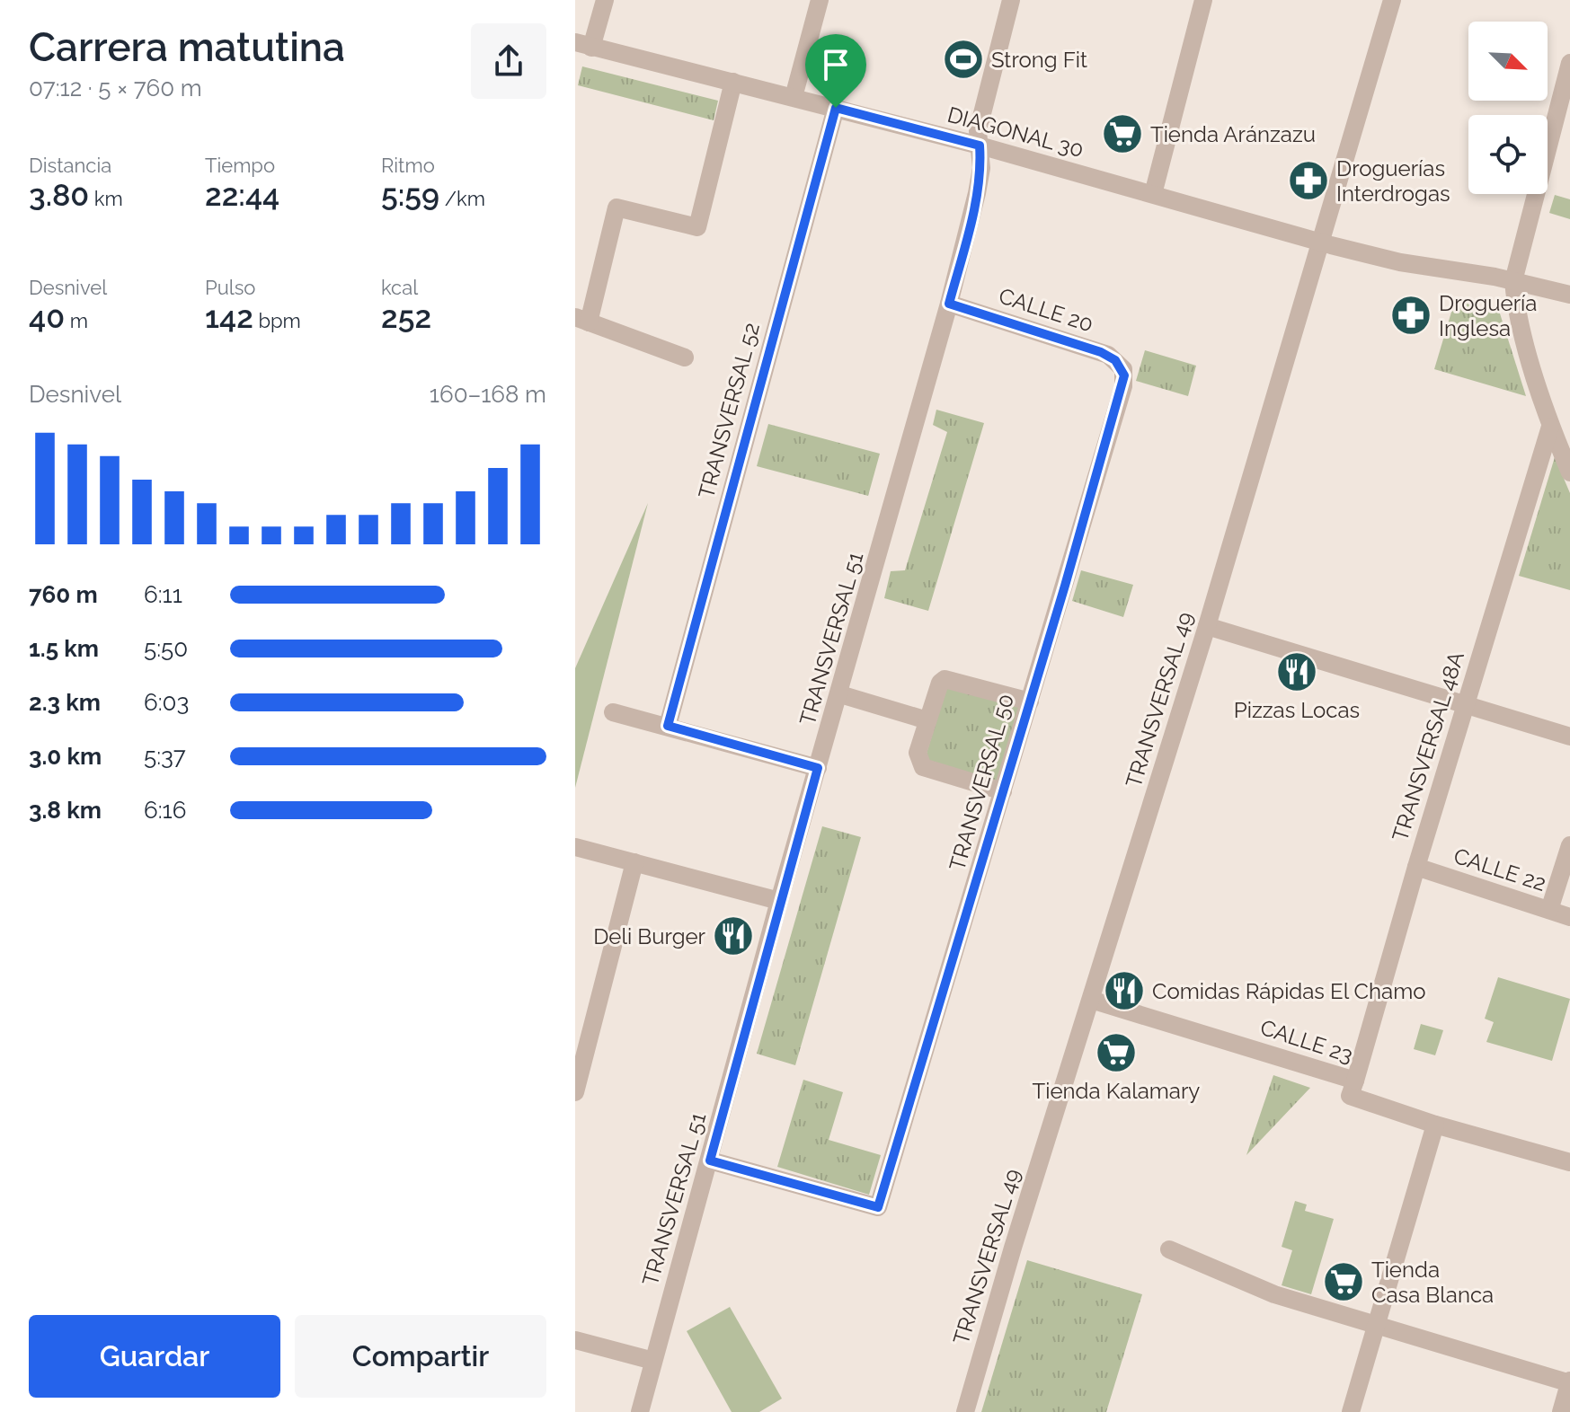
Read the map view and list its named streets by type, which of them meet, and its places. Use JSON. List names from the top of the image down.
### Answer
{
  "streets": {
    "street": [
      "DIAGONAL 30",
      "CALLE 20",
      "TRANSVERSAL 52",
      "TRANSVERSAL 51",
      "TRANSVERSAL 49",
      "TRANSVERSAL 48A",
      "TRANSVERSAL 50",
      "CALLE 22",
      "CALLE 23"
    ]
  },
  "crossings": [
    ["DIAGONAL 30", "TRANSVERSAL 52"],
    ["DIAGONAL 30", "TRANSVERSAL 51"],
    ["DIAGONAL 30", "TRANSVERSAL 49"],
    ["CALLE 20", "TRANSVERSAL 51"],
    ["CALLE 20", "TRANSVERSAL 50"],
    ["TRANSVERSAL 51", "TRANSVERSAL 50"],
    ["TRANSVERSAL 49", "CALLE 23"],
    ["TRANSVERSAL 48A", "CALLE 22"],
    ["TRANSVERSAL 48A", "CALLE 23"]
  ],
  "places": {
    "sports": ["Strong Fit"],
    "supermarket": ["Tienda Aránzazu", "Tienda Kalamary", "Tienda Casa Blanca"],
    "pharmacy": ["Droguerías Interdrogas", "Droguería Inglesa"],
    "restaurant": ["Pizzas Locas", "Deli Burger", "Comidas Rápidas El Chamo"]
  },
  "north": "bottom right",
  "page": {
    "heading": ["Carrera matutina", "07:12 · 5 × 760 m"],
    "stats": [
      ["Distancia", "3.80 km"],
      ["Tiempo", "22:44"],
      ["Ritmo", "5:59 /km"],
      ["Desnivel", "40 m"],
      ["Pulso", "142 bpm"],
      ["kcal", "252"]
    ],
    "chart": ["Desnivel", "160–168 m"],
    "list": [
      {
        "name": "760 m",
        "note": "6:11"
      },
      {
        "name": "1.5 km",
        "note": "5:50"
      },
      {
        "name": "2.3 km",
        "note": "6:03"
      },
      {
        "name": "3.0 km",
        "note": "5:37"
      },
      {
        "name": "3.8 km",
        "note": "6:16"
      }
    ],
    "buttons": ["Guardar", "Compartir"]
  }
}
